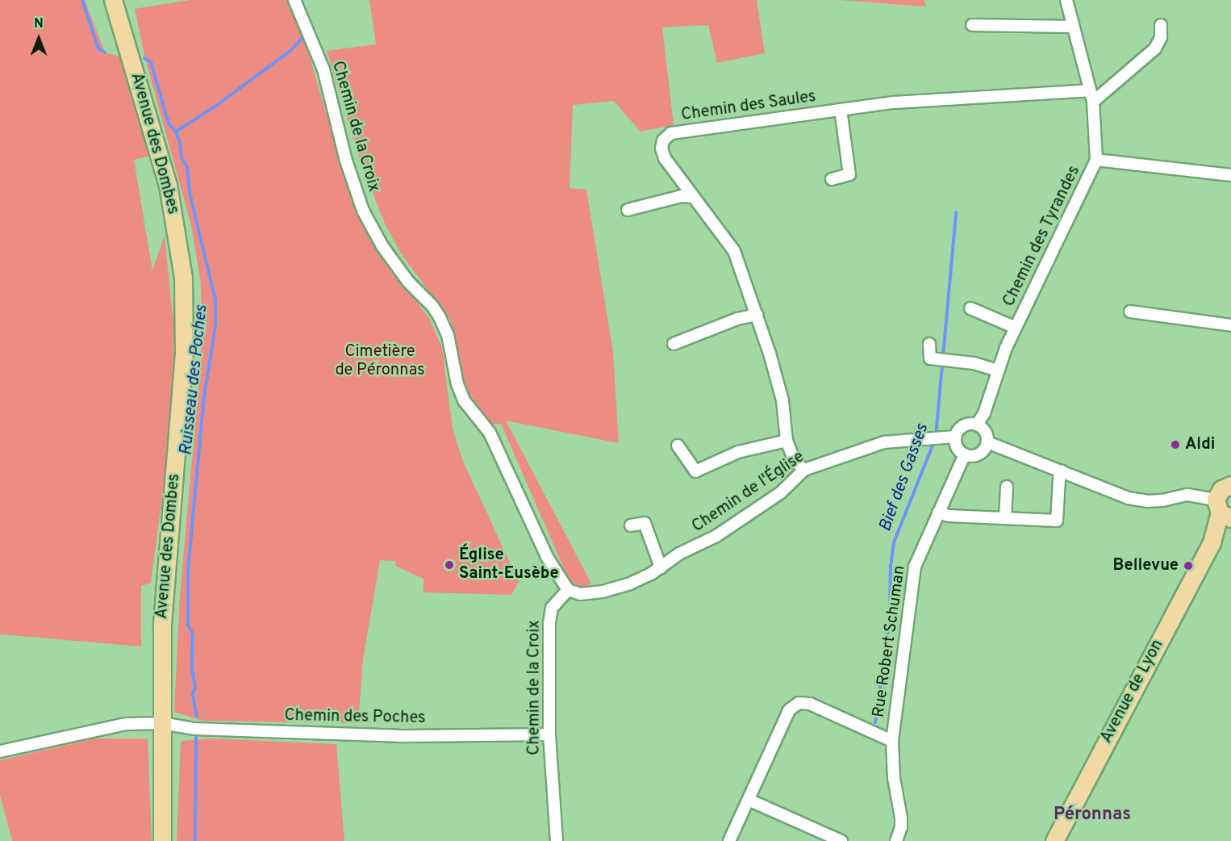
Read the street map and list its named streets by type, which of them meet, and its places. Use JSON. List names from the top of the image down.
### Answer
{
  "streets": {
    "main road": ["Avenue des Dombes", "Avenue de Lyon"],
    "street": [
      "Chemin des Saules",
      "Chemin de la Croix",
      "Chemin des Tyrandes",
      "Chemin de l'Église",
      "Rue Robert Schuman",
      "Chemin des Poches"
    ]
  },
  "crossings": [
    ["Chemin des Saules", "Chemin de l'Église"],
    ["Chemin de la Croix", "Chemin de l'Église"],
    ["Chemin de la Croix", "Chemin des Poches"],
    ["Avenue des Dombes", "Chemin des Poches"],
    ["Chemin des Tyrandes", "Chemin de l'Église"],
    ["Chemin des Tyrandes", "Rue Robert Schuman"],
    ["Chemin de l'Église", "Rue Robert Schuman"]
  ],
  "districts": ["Péronnas"],
  "water": ["Ruisseau des Poches", "Bief des Gasses"],
  "parks": ["Cimetière de Péronnas"],
  "places": ["Aldi", "Église Saint-Eusèbe", "Bellevue"],
  "north": "top"
}
